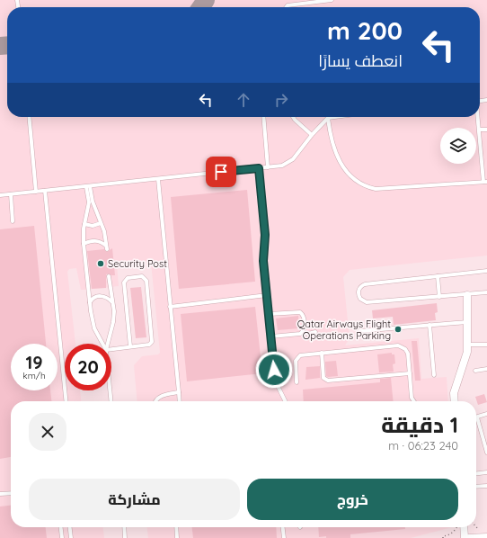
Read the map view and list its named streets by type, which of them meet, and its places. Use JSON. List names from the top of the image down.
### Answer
{
  "places": ["Security Post", "Qatar Airways Flight Operations Parking"],
  "page": {
    "turn": ["200 m", "انعطف يسارًا"],
    "speed": "19 km/h",
    "limit": "20",
    "heading": ["1 دقيقة", "240 m · 06:23"],
    "buttons": ["خروج", "مشاركة"]
  }
}
